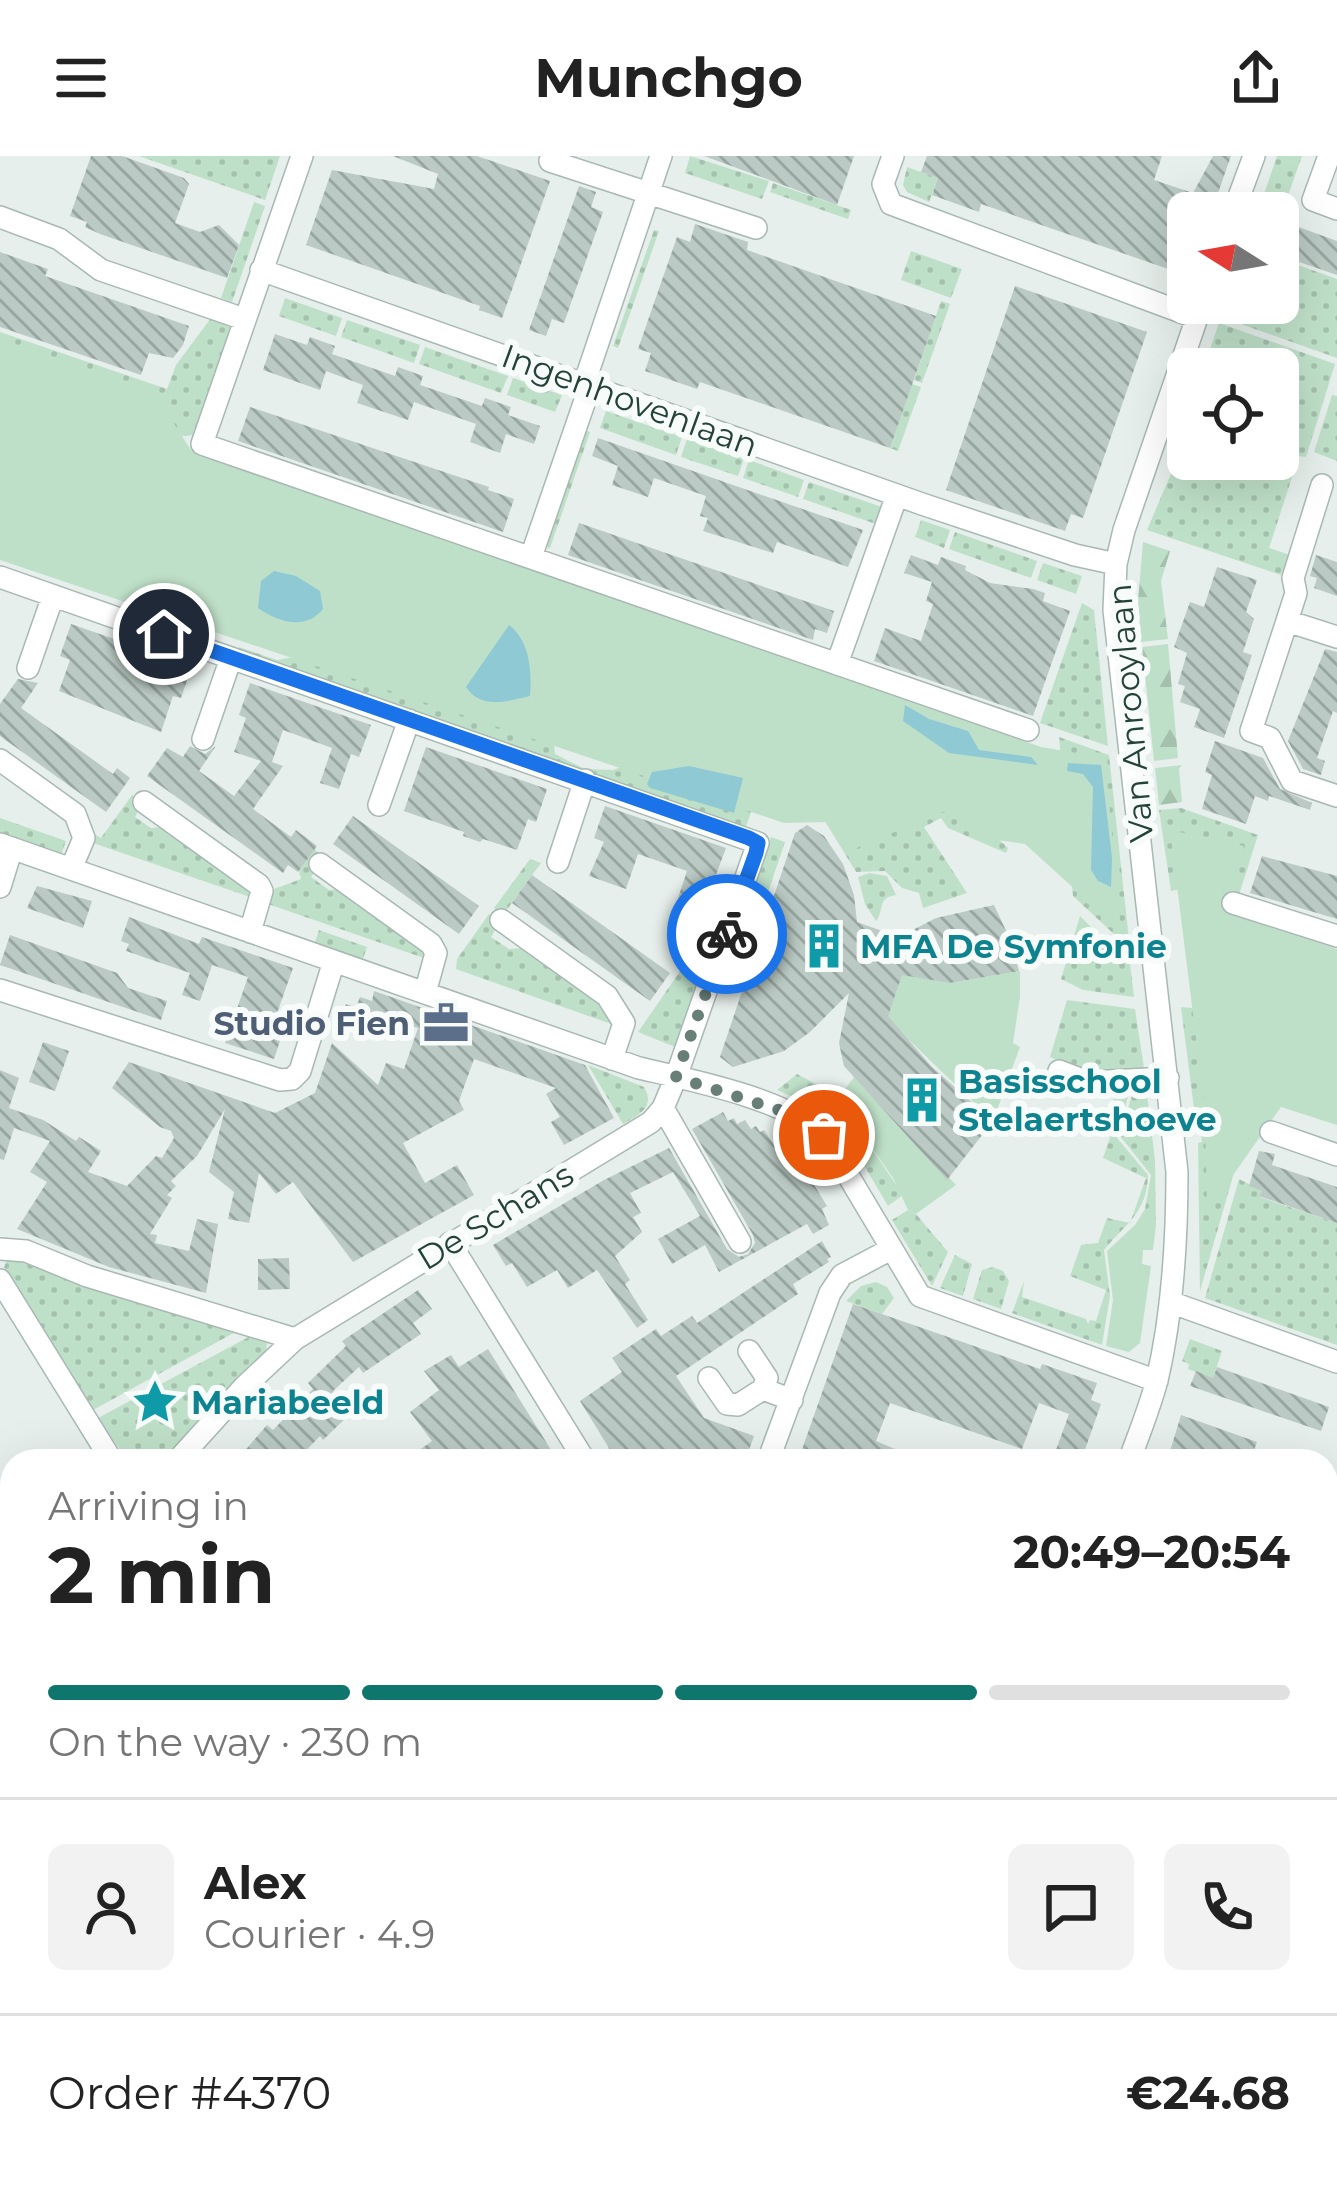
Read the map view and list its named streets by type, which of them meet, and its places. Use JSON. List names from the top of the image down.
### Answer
{
  "streets": {
    "street": ["Ingenhovenlaan", "Van Anrooylaan", "De Schans"]
  },
  "crossings": [
    ["Ingenhovenlaan", "Van Anrooylaan"]
  ],
  "places": {
    "building": ["MFA De Symfonie", "Basisschool Stelaertshoeve"],
    "office": ["Studio Fien"],
    "place": ["Mariabeeld"]
  },
  "north": "left",
  "page": {
    "header": "Munchgo",
    "heading": ["2 min", "Arriving in", "20:49–20:54"],
    "panel": [
      "Alex",
      "Courier · 4.9",
      "Order #4370",
      "€24.68"
    ],
    "bar": "On the way · 230 m"
  }
}
